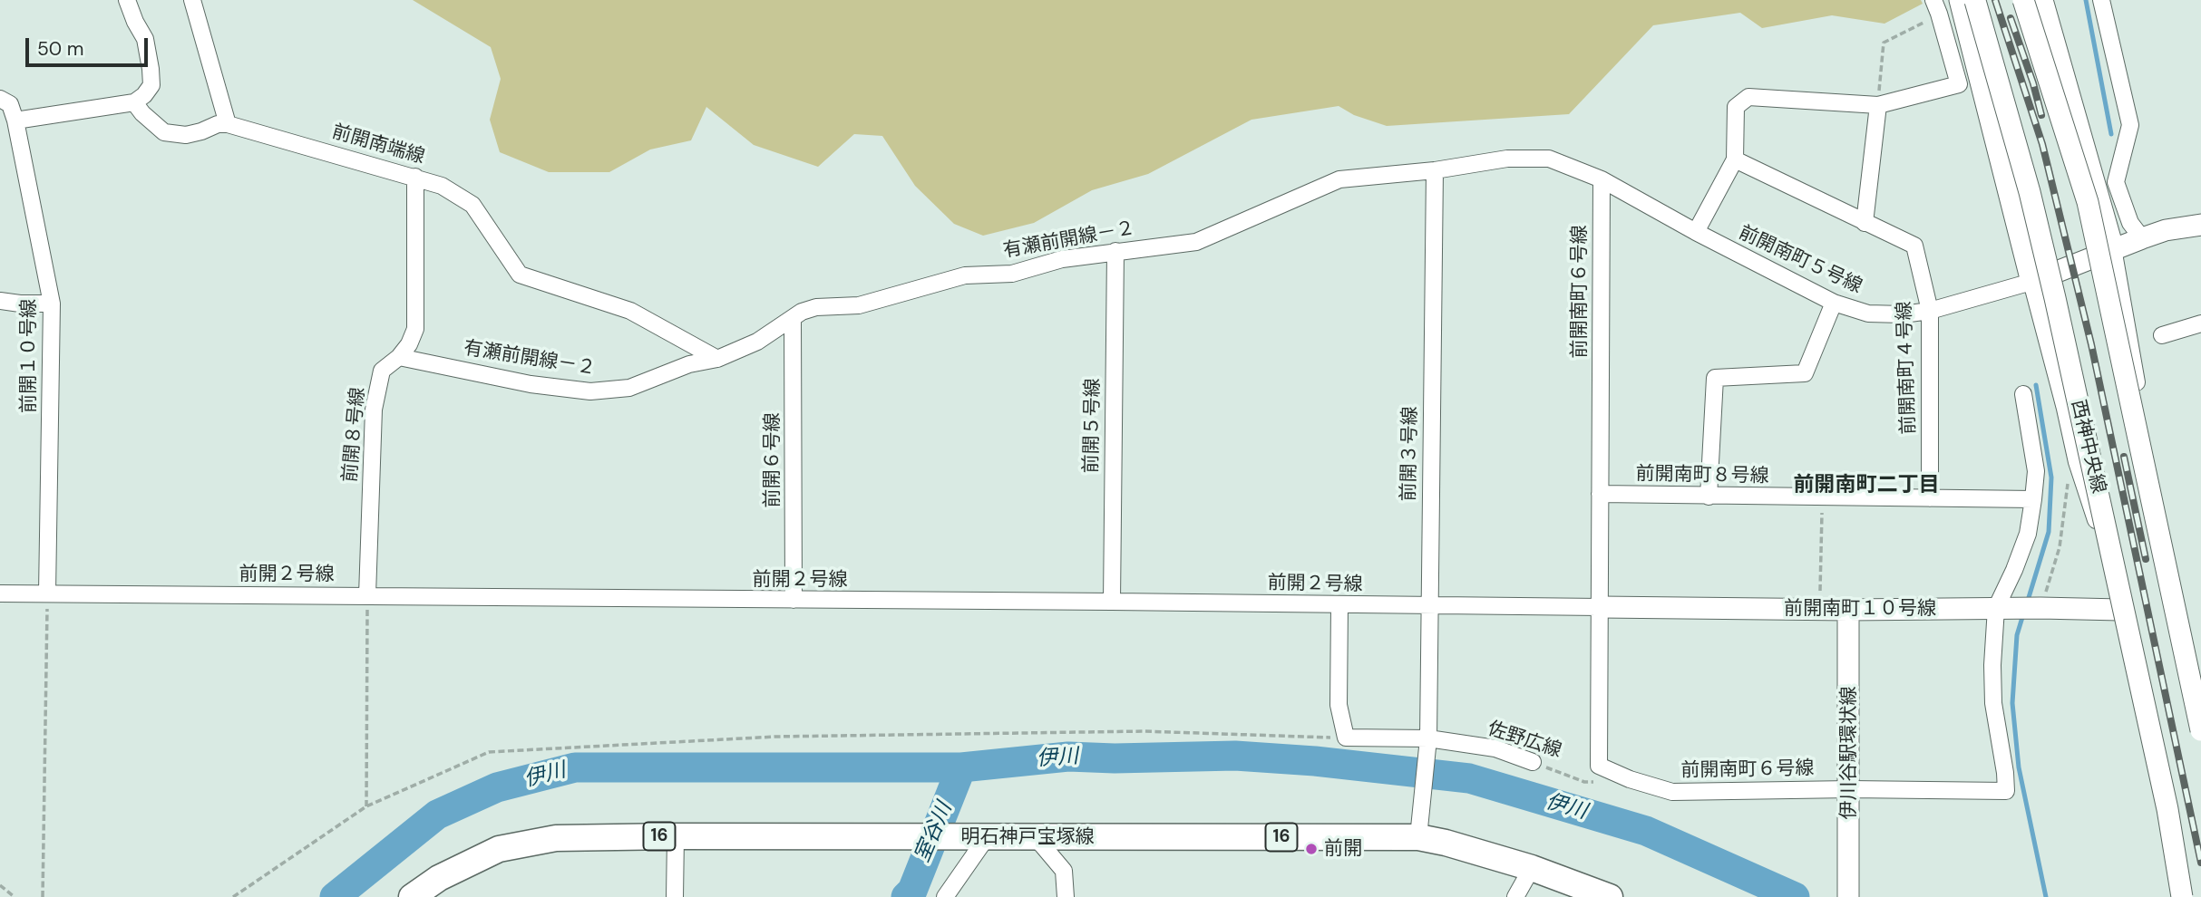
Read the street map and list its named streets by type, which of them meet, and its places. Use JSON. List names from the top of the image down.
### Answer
{
  "streets": {
    "main road": ["16", "明石神戸宝塚線"],
    "street": [
      "前開南端線",
      "有瀬前開線－２",
      "前開南町５号線",
      "前開南町６号線",
      "前開１０号線",
      "前開南町４号線",
      "前開５号線",
      "前開８号線",
      "西神中央線",
      "前開３号線",
      "前開６号線",
      "前開南町８号線",
      "前開２号線",
      "前開南町１０号線",
      "佐野広線",
      "伊川谷駅環状線"
    ]
  },
  "crossings": [
    ["前開南端線", "有瀬前開線－２"],
    ["前開南端線", "前開８号線"],
    ["有瀬前開線－２", "前開南町５号線"],
    ["有瀬前開線－２", "前開南町６号線"],
    ["有瀬前開線－２", "前開５号線"],
    ["有瀬前開線－２", "前開８号線"],
    ["有瀬前開線－２", "前開３号線"],
    ["有瀬前開線－２", "前開６号線"],
    ["前開南町５号線", "前開南町６号線"],
    ["前開南町５号線", "前開南町４号線"],
    ["前開南町５号線", "西神中央線"],
    ["前開南町６号線", "前開南町８号線"],
    ["前開南町６号線", "前開２号線"],
    ["前開南町６号線", "前開南町１０号線"],
    ["前開南町６号線", "伊川谷駅環状線"],
    ["前開１０号線", "前開２号線"],
    ["前開南町４号線", "前開南町８号線"],
    ["前開５号線", "前開２号線"],
    ["前開８号線", "前開２号線"],
    ["西神中央線", "前開南町１０号線"],
    ["前開３号線", "前開２号線"],
    ["前開３号線", "佐野広線"],
    ["前開６号線", "前開２号線"],
    ["前開２号線", "前開南町１０号線"],
    ["前開南町１０号線", "伊川谷駅環状線"]
  ],
  "districts": ["前開南町二丁目"],
  "water": ["伊川", "室谷川"],
  "places": ["前開"],
  "scale_bar": "50 m"
}
